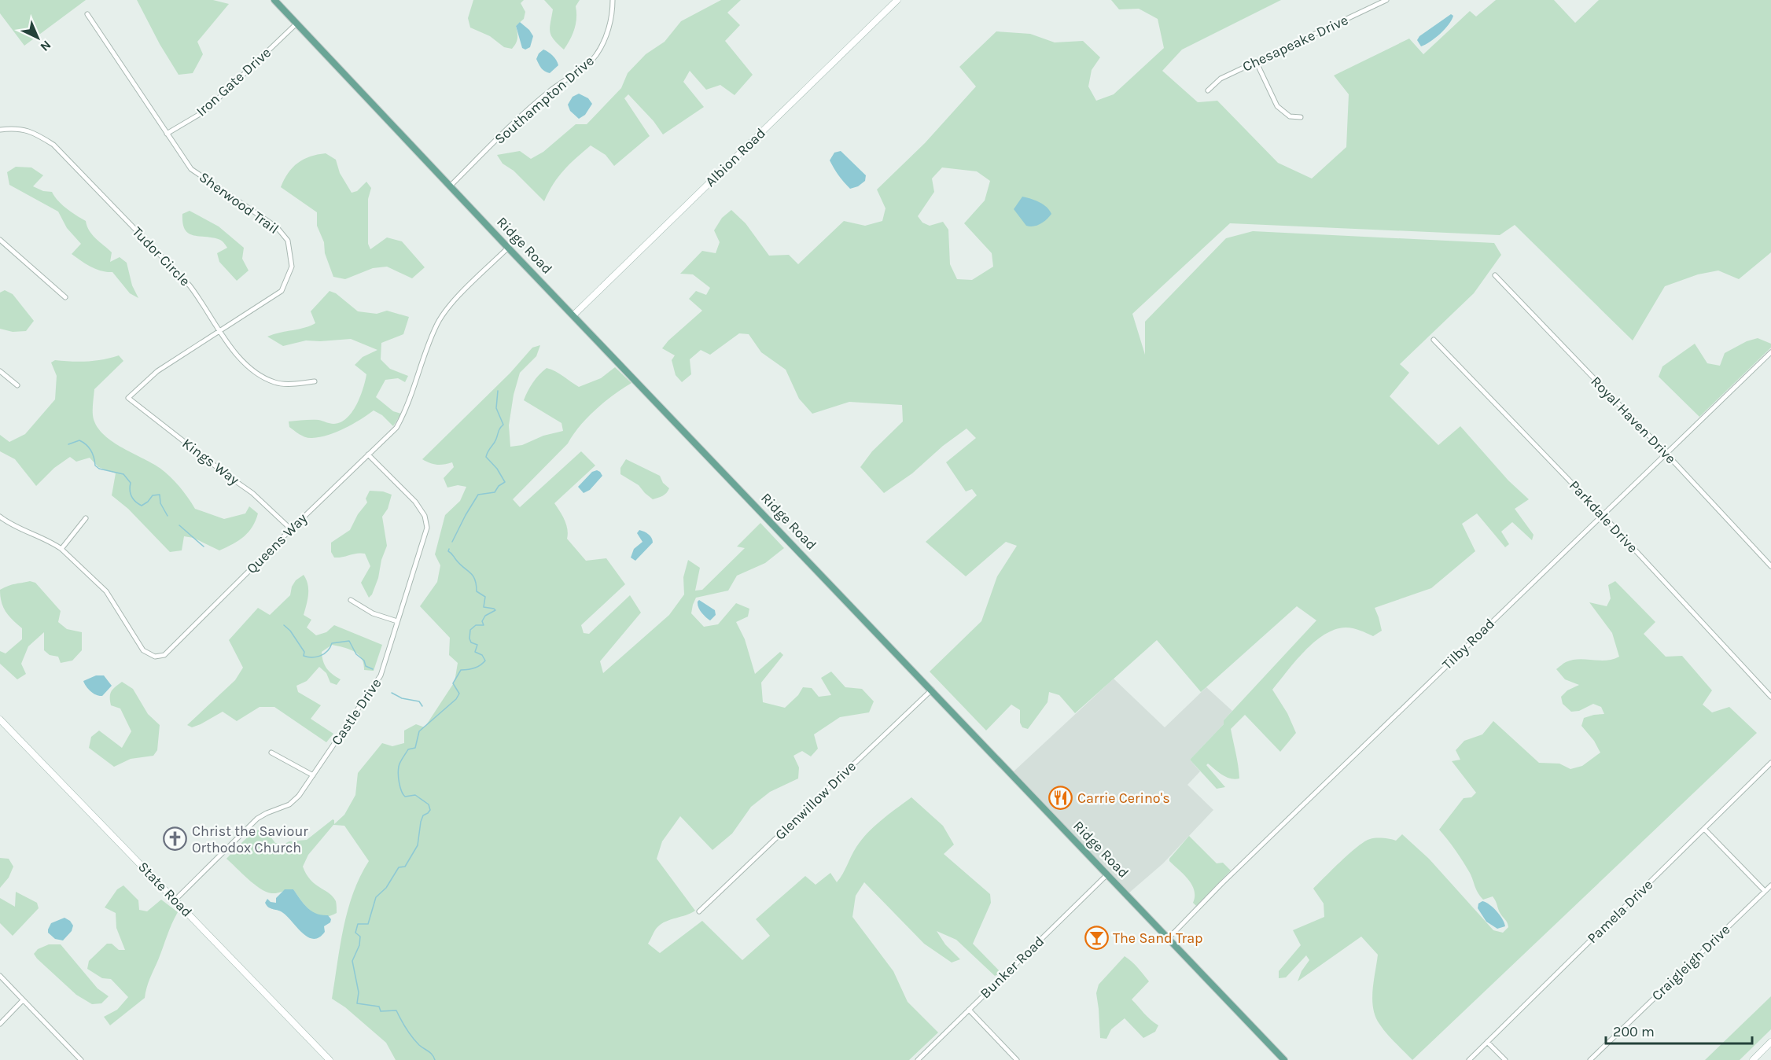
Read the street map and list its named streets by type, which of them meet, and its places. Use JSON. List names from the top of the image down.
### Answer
{
  "streets": {
    "main road": ["Ridge Road"],
    "street": [
      "Chesapeake Drive",
      "Iron Gate Drive",
      "Southampton Drive",
      "Albion Road",
      "Sherwood Trail",
      "Tudor Circle",
      "Royal Haven Drive",
      "Kings Way",
      "Parkdale Drive",
      "Queens Way",
      "Tilby Road",
      "Castle Drive",
      "Glenwillow Drive",
      "State Road",
      "Pamela Drive",
      "Craigleigh Drive",
      "Bunker Road"
    ]
  },
  "crossings": [
    ["Iron Gate Drive", "Sherwood Trail"],
    ["Iron Gate Drive", "Ridge Road"],
    ["Southampton Drive", "Ridge Road"],
    ["Albion Road", "Ridge Road"],
    ["Sherwood Trail", "Tudor Circle"],
    ["Sherwood Trail", "Kings Way"],
    ["Ridge Road", "Queens Way"],
    ["Ridge Road", "Tilby Road"],
    ["Ridge Road", "Glenwillow Drive"],
    ["Ridge Road", "Bunker Road"],
    ["Royal Haven Drive", "Tilby Road"],
    ["Kings Way", "Queens Way"],
    ["Parkdale Drive", "Tilby Road"],
    ["Queens Way", "Castle Drive"],
    ["Castle Drive", "State Road"]
  ],
  "places": {
    "restaurant": ["Carrie Cerino's"],
    "church": ["Christ the Saviour Orthodox Church"],
    "bar": ["The Sand Trap"]
  },
  "scale_bar": "200 m",
  "north": "bottom right"
}
